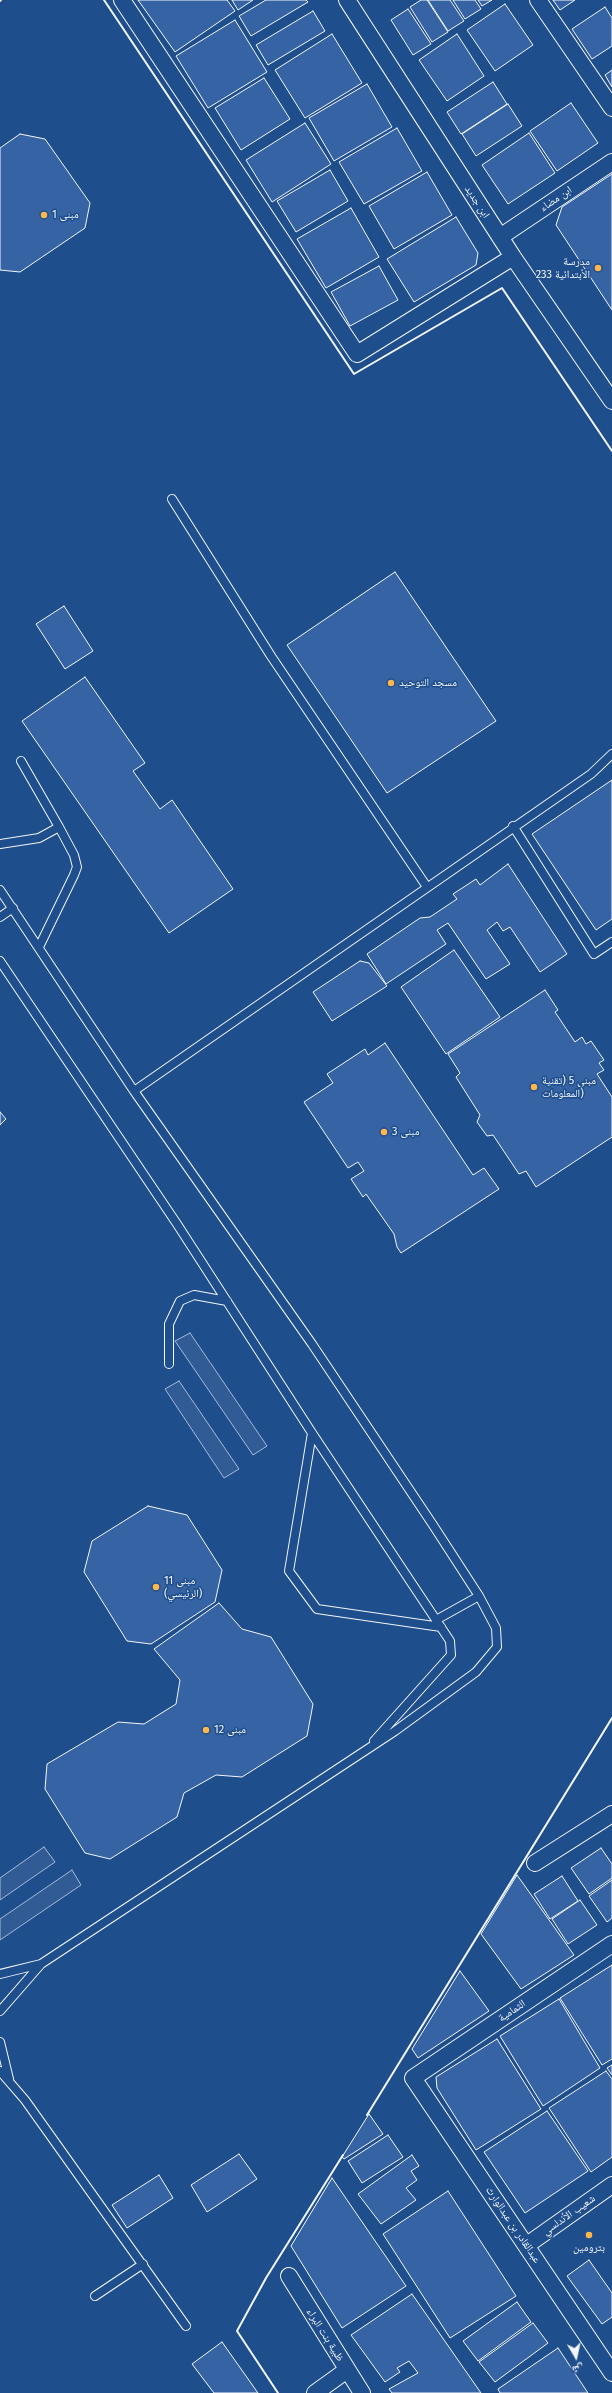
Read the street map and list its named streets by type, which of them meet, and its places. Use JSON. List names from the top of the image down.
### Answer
{
  "streets": {
    "street": [
      "ابن مضاء",
      "ابن جديد",
      "الثمامية",
      "شعيب الأندلسي",
      "عبدالقادر بن عبدالوارث",
      "ظبية بنت البراء"
    ]
  },
  "crossings": [
    ["ابن مضاء", "ابن جديد"],
    ["الثمامية", "عبدالقادر بن عبدالوارث"],
    ["شعيب الأندلسي", "عبدالقادر بن عبدالوارث"]
  ],
  "places": [
    "مبنى 1",
    "مدرسة الأبتدائية 233",
    "مسجد التوحيد",
    "مبنى 5 (تقنية المعلومات)",
    "مبنى 3",
    "مبنى 11 (الرئيسي)",
    "مبنى 12",
    "بترومين"
  ],
  "north": "bottom"
}
